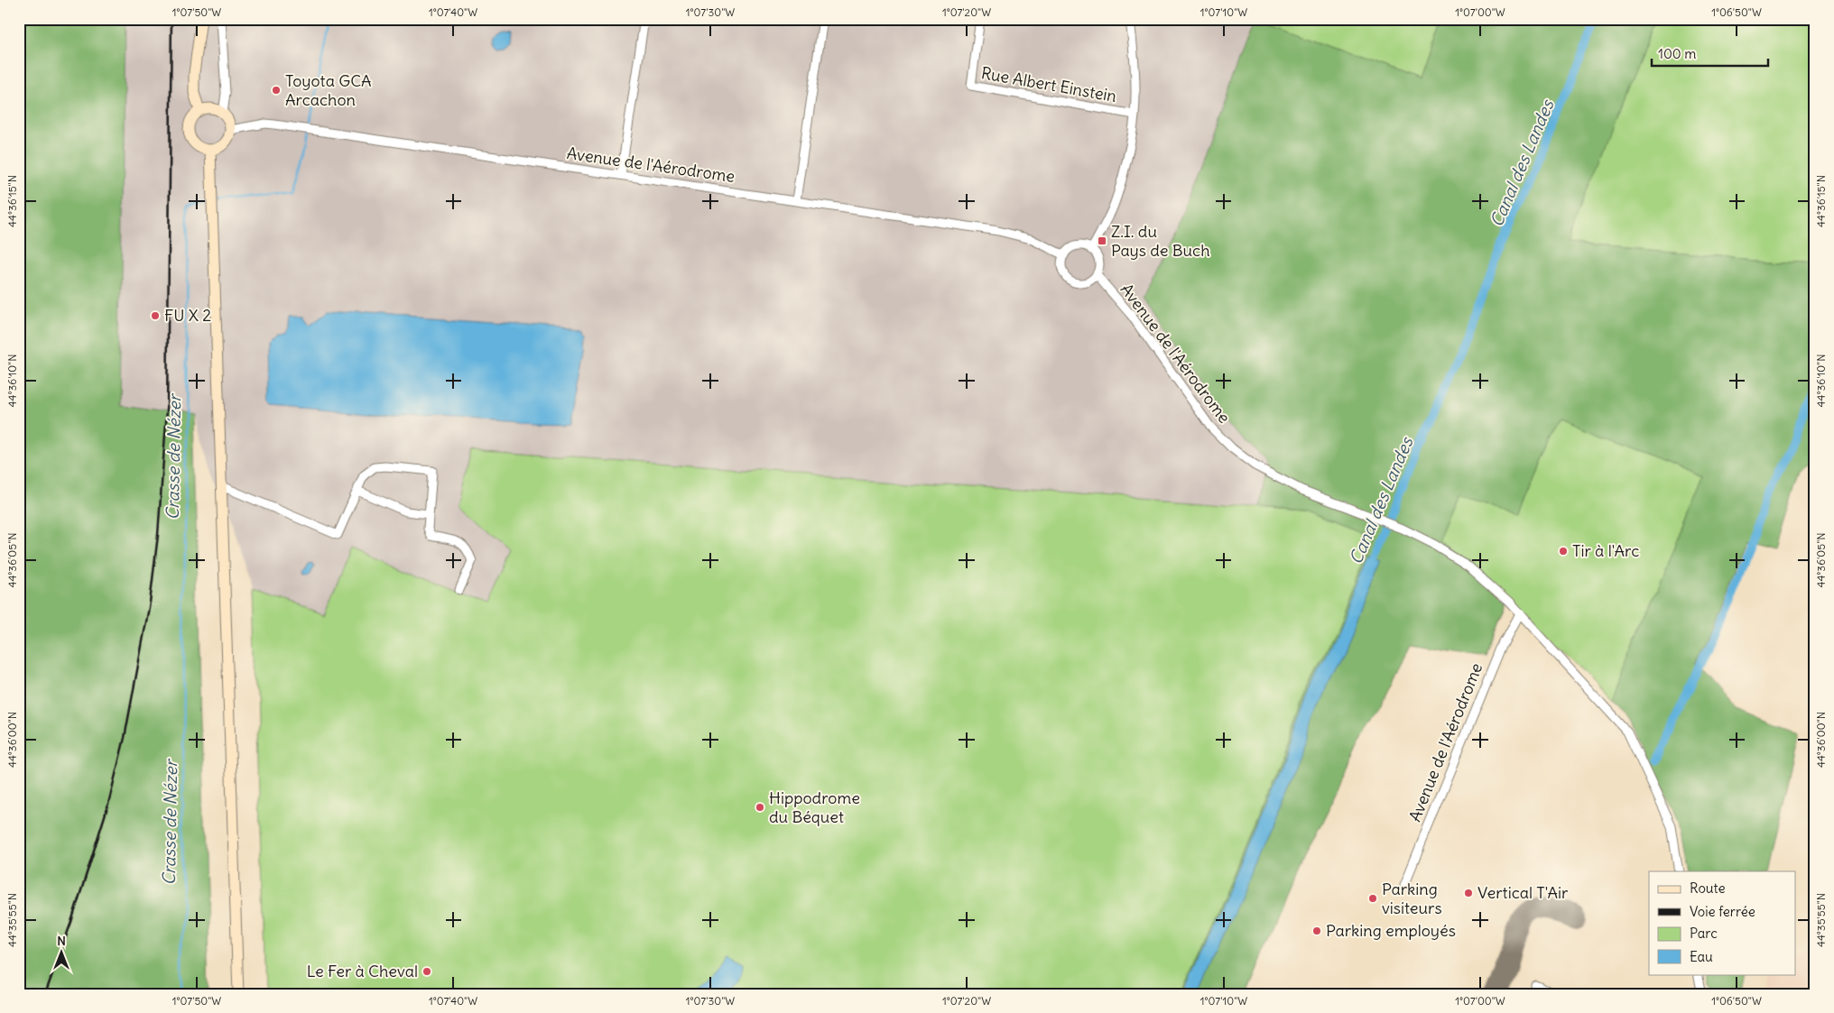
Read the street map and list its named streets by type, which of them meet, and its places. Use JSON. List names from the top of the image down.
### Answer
{
  "streets": {
    "street": ["Rue Albert Einstein", "Avenue de l'Aérodrome"]
  },
  "water": ["Canal des Landes", "Crasse de Nézer"],
  "places": {
    "other": [
      "Toyota GCA Arcachon",
      "FU X 2",
      "Tir à l'Arc",
      "Hippodrome du Béquet",
      "Vertical T'Air",
      "Parking visiteurs",
      "Parking employés",
      "Le Fer à Cheval"
    ],
    "transit": ["Z.I. du Pays de Buch"]
  },
  "legend": [
    "Route",
    "Voie ferrée",
    "Parc",
    "Eau"
  ],
  "scale_bar": "100 m",
  "north": "top",
  "coordinates": [
    "1°07'50\"W",
    "1°07'40\"W",
    "1°07'30\"W",
    "1°07'20\"W",
    "1°07'10\"W",
    "1°07'00\"W",
    "1°06'50\"W",
    "44°36'15\"N",
    "44°36'10\"N",
    "44°36'05\"N",
    "44°36'00\"N",
    "44°35'55\"N"
  ]
}
